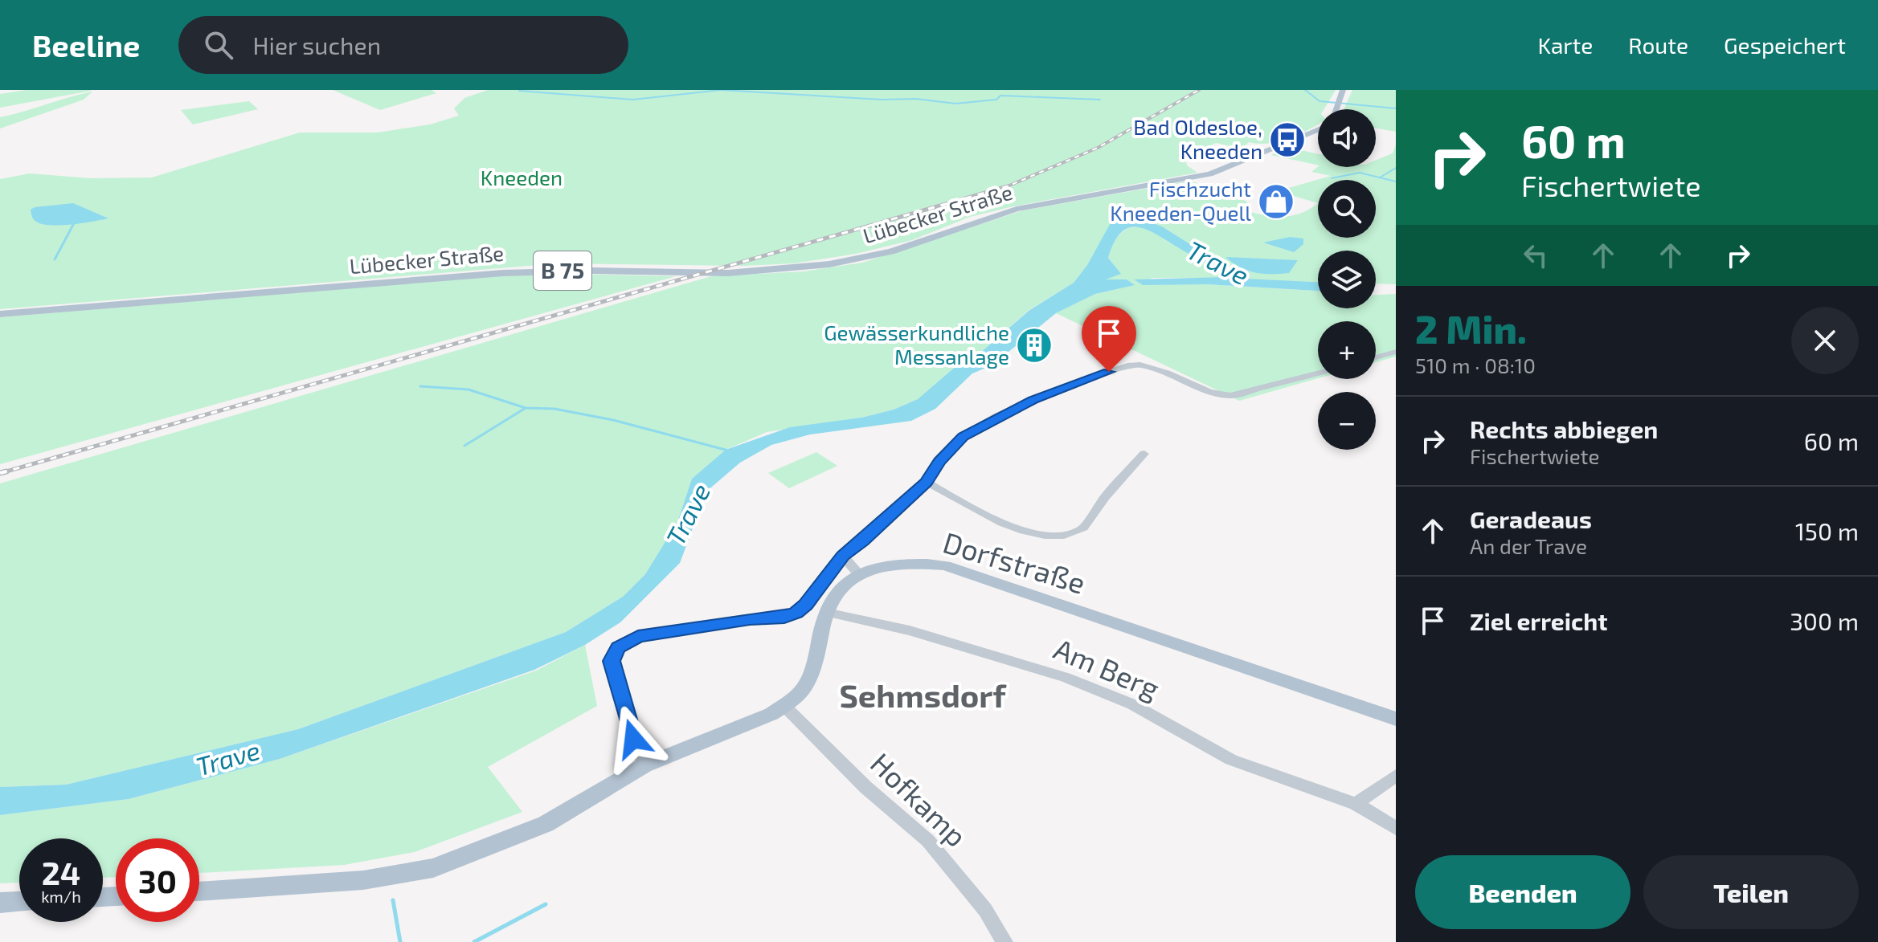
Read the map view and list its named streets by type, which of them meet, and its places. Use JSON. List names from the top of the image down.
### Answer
{
  "streets": {
    "main road": ["Lübecker Straße", "B 75", "Dorfstraße"],
    "street": ["Am Berg", "Hofkamp"]
  },
  "crossings": [
    ["Dorfstraße", "Am Berg"],
    ["Dorfstraße", "Hofkamp"]
  ],
  "districts": ["Sehmsdorf"],
  "water": ["Trave"],
  "parks": ["Kneeden"],
  "places": {
    "bus stop": ["Bad Oldesloe, Kneeden"],
    "shop": ["Fischzucht Kneeden-Quell"],
    "building": ["Gewässerkundliche Messanlage"]
  },
  "page": {
    "header": "Beeline",
    "search": "Hier suchen",
    "nav": ["Karte", "Route", "Gespeichert"],
    "turn": ["60 m", "Fischertwiete"],
    "map_buttons": ["+", "−"],
    "heading": ["2 Min.", "510 m · 08:10"],
    "list": [
      {
        "name": "Rechts abbiegen",
        "note": "Fischertwiete",
        "value": "60 m"
      },
      {
        "name": "Geradeaus",
        "note": "An der Trave",
        "value": "150 m"
      },
      {
        "name": "Ziel erreicht",
        "value": "300 m"
      }
    ],
    "speed": "24 km/h",
    "limit": "30",
    "buttons": ["Beenden", "Teilen"]
  }
}
